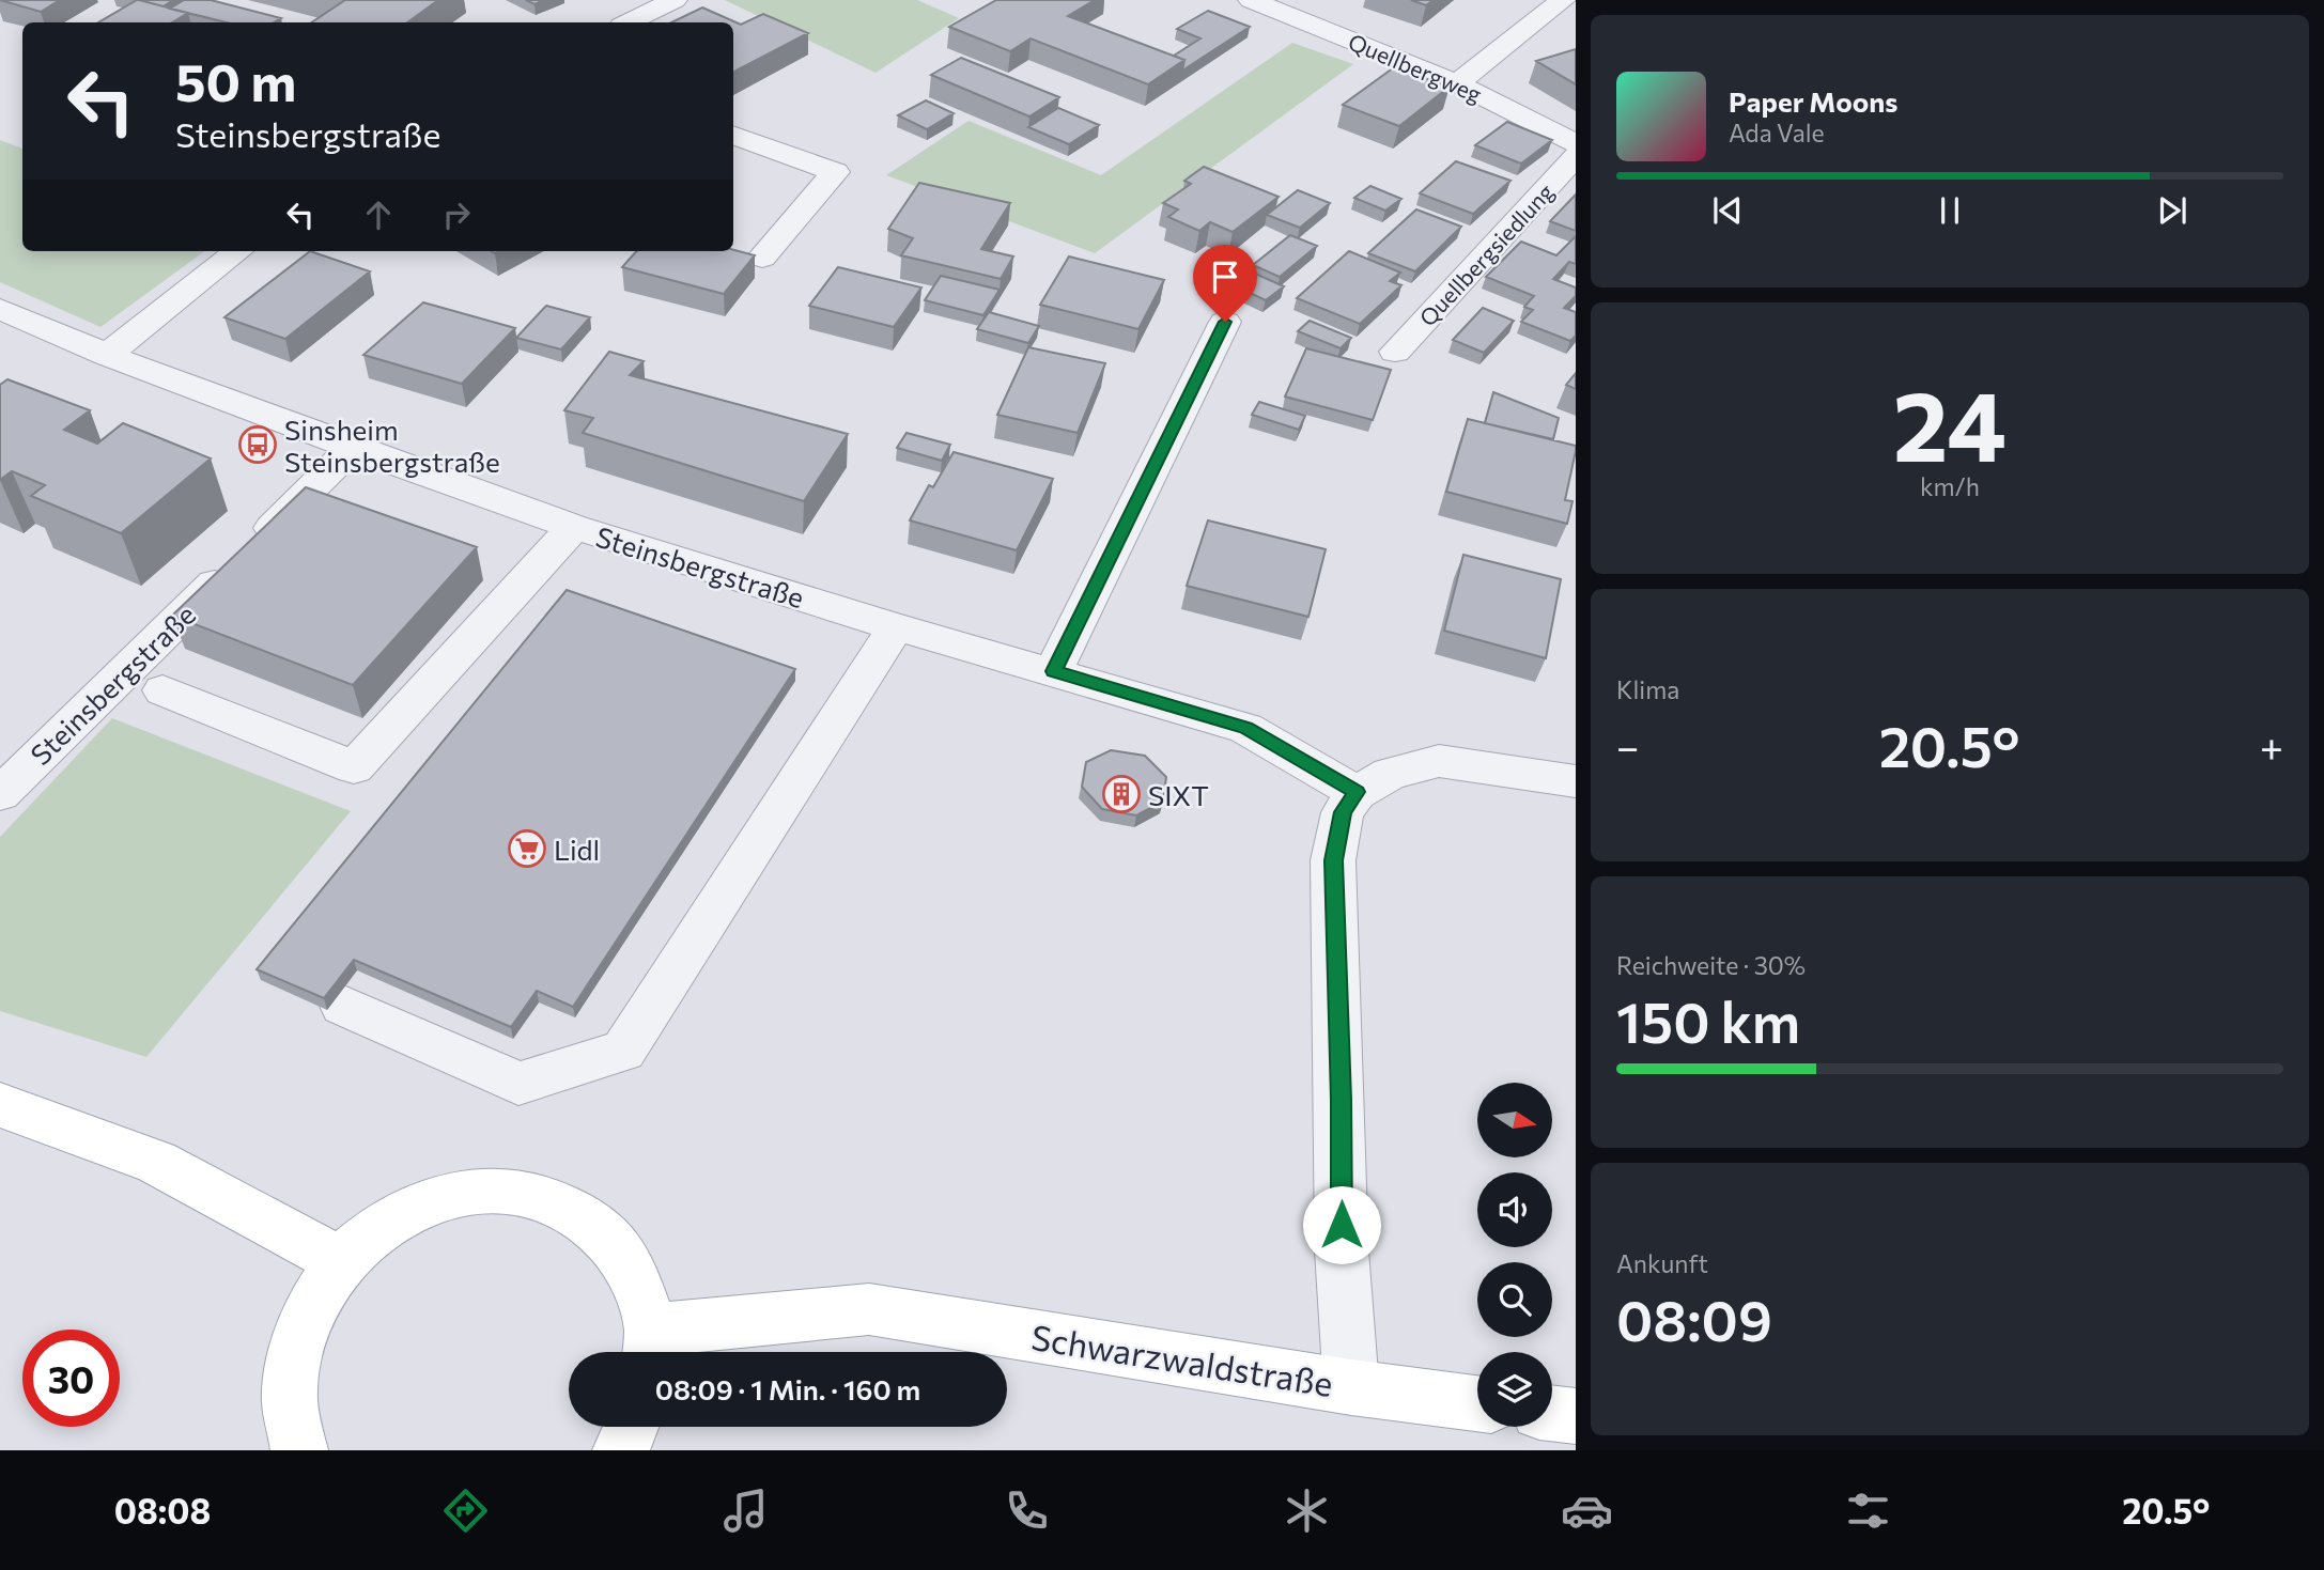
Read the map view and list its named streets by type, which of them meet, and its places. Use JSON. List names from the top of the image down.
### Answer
{
  "streets": {
    "main road": ["Schwarzwaldstraße"],
    "street": ["Quellbergweg", "Quellbergsiedlung", "Steinsbergstraße"]
  },
  "places": {
    "bus stop": ["Sinsheim Steinsbergstraße"],
    "building": ["SIXT"],
    "supermarket": ["Lidl"]
  },
  "north": "right",
  "page": {
    "turn": ["50 m", "Steinsbergstraße"],
    "song": ["Paper Moons", "Ada Vale"],
    "tile": [
      ["24", "km/h"],
      "Klima",
      ["Reichweite · 30%", "150 km"],
      ["Ankunft", "08:09"]
    ],
    "heat": ["−", "20.5°", "+"],
    "limit": "30",
    "trip": "08:09 · 1 Min. · 160 m",
    "tabs": ["08:08", "20.5°"]
  }
}
